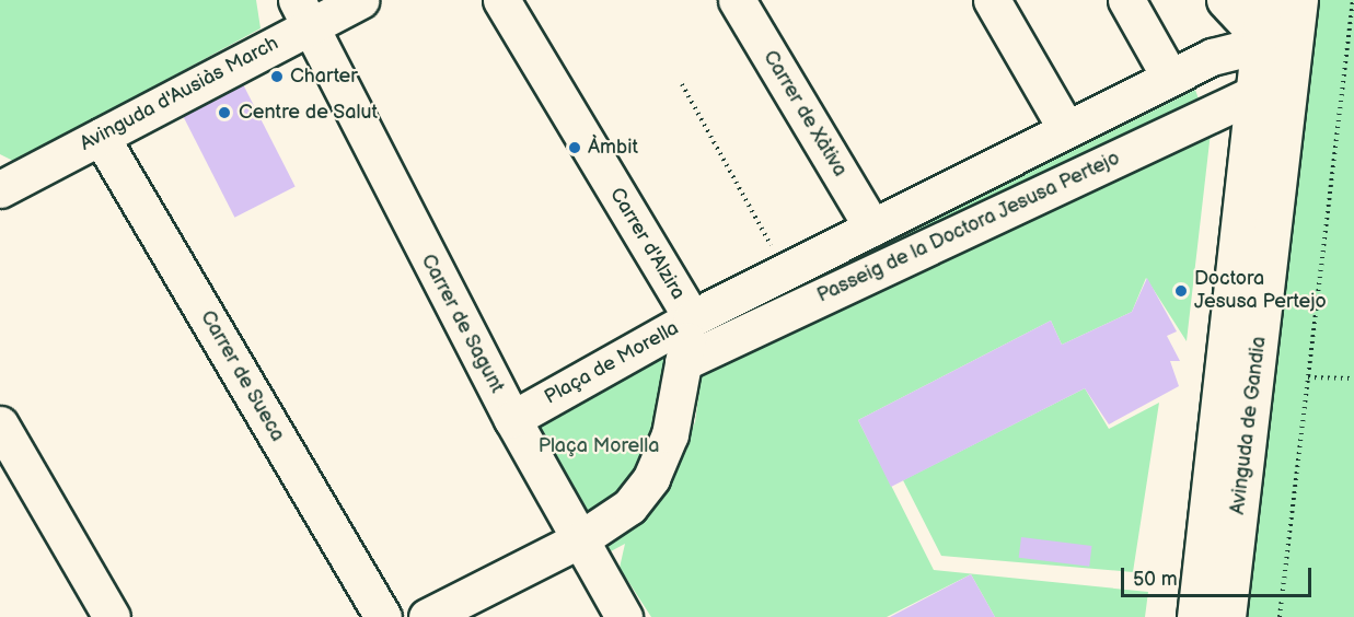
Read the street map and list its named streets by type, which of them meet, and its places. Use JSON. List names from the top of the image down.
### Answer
{
  "streets": {
    "street": [
      "Avinguda d'Ausiàs March",
      "Carrer de Xàtiva",
      "Passeig de la Doctora Jesusa Pertejo",
      "Carrer d'Alzira",
      "Carrer de Sagunt",
      "Plaça de Morella",
      "Carrer de Sueca",
      "Avinguda de Gandia"
    ]
  },
  "crossings": [
    ["Avinguda d'Ausiàs March", "Carrer de Sagunt"],
    ["Avinguda d'Ausiàs March", "Carrer de Sueca"],
    ["Carrer de Xàtiva", "Passeig de la Doctora Jesusa Pertejo"],
    ["Passeig de la Doctora Jesusa Pertejo", "Carrer d'Alzira"],
    ["Passeig de la Doctora Jesusa Pertejo", "Plaça de Morella"],
    ["Passeig de la Doctora Jesusa Pertejo", "Avinguda de Gandia"],
    ["Carrer d'Alzira", "Plaça de Morella"],
    ["Carrer de Sagunt", "Plaça de Morella"]
  ],
  "parks": ["Plaça Morella"],
  "places": [
    "Charter",
    "Centre de Salut",
    "Àmbit",
    "Doctora Jesusa Pertejo"
  ],
  "scale_bar": "50 m"
}
